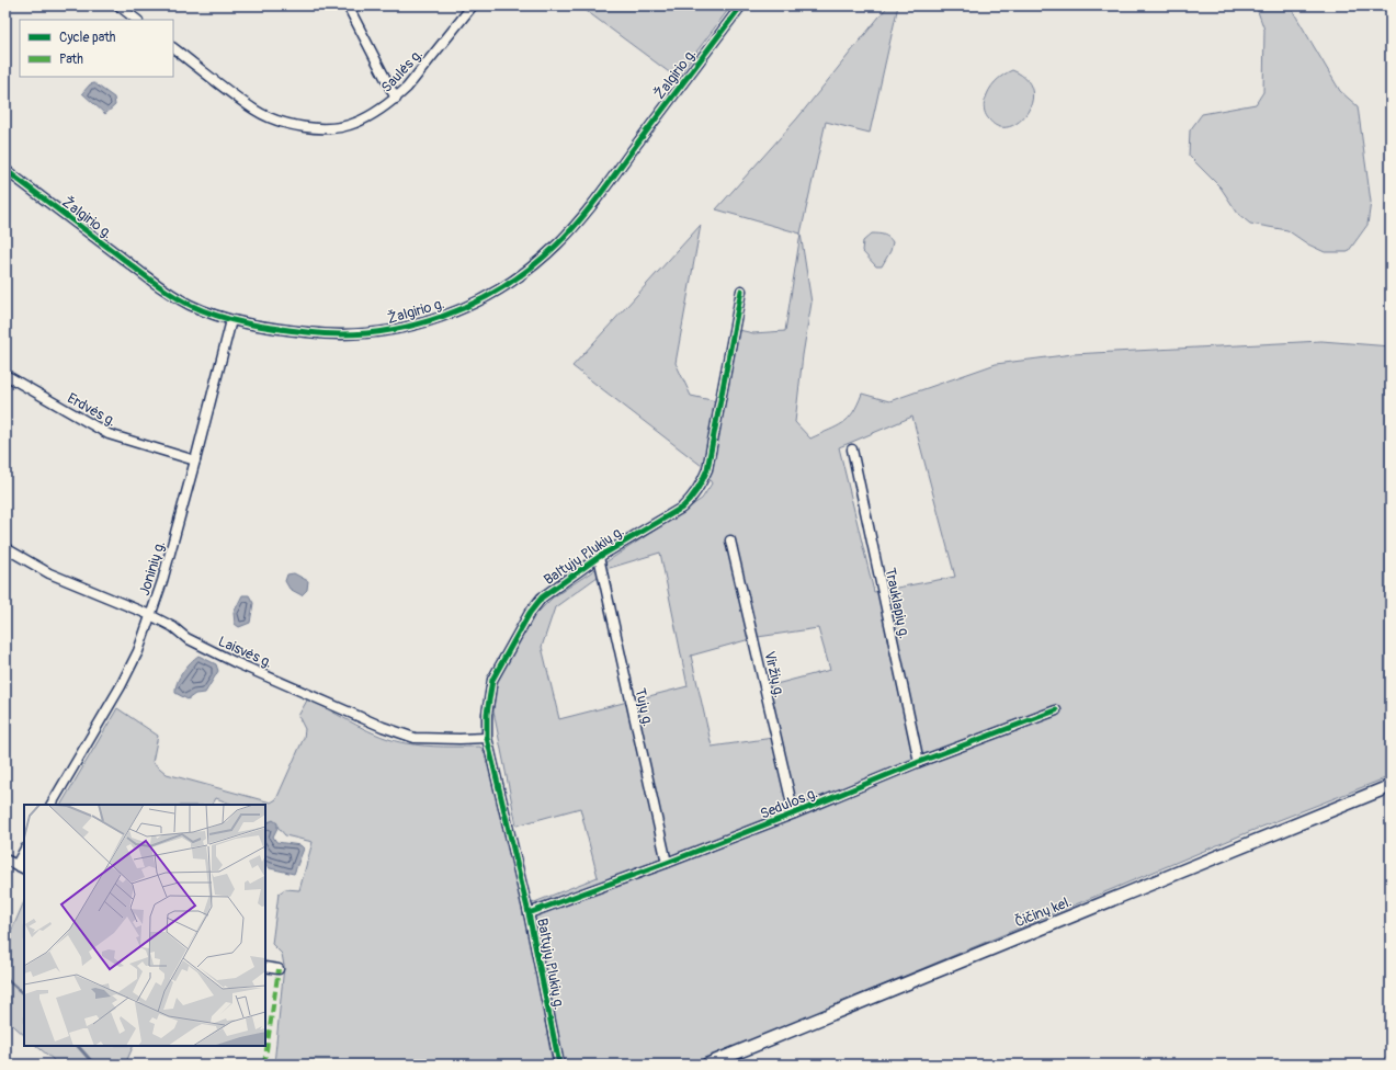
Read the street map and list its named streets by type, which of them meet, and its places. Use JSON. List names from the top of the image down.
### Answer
{
  "streets": {
    "main road": ["Čičinų kel."],
    "street": [
      "Saulės g.",
      "Žalgirio g.",
      "Erdvės g.",
      "Baltųjų Plukių g.",
      "Joninių g.",
      "Trauklapių g.",
      "Laisvės g.",
      "Viržių g.",
      "Tujų g.",
      "Sedulos g."
    ]
  },
  "crossings": [
    ["Žalgirio g.", "Joninių g."],
    ["Erdvės g.", "Joninių g."],
    ["Baltųjų Plukių g.", "Laisvės g."],
    ["Baltųjų Plukių g.", "Tujų g."],
    ["Baltųjų Plukių g.", "Sedulos g."],
    ["Joninių g.", "Laisvės g."],
    ["Trauklapių g.", "Sedulos g."],
    ["Viržių g.", "Sedulos g."],
    ["Tujų g.", "Sedulos g."]
  ],
  "legend": ["Cycle path", "Path"]
}
